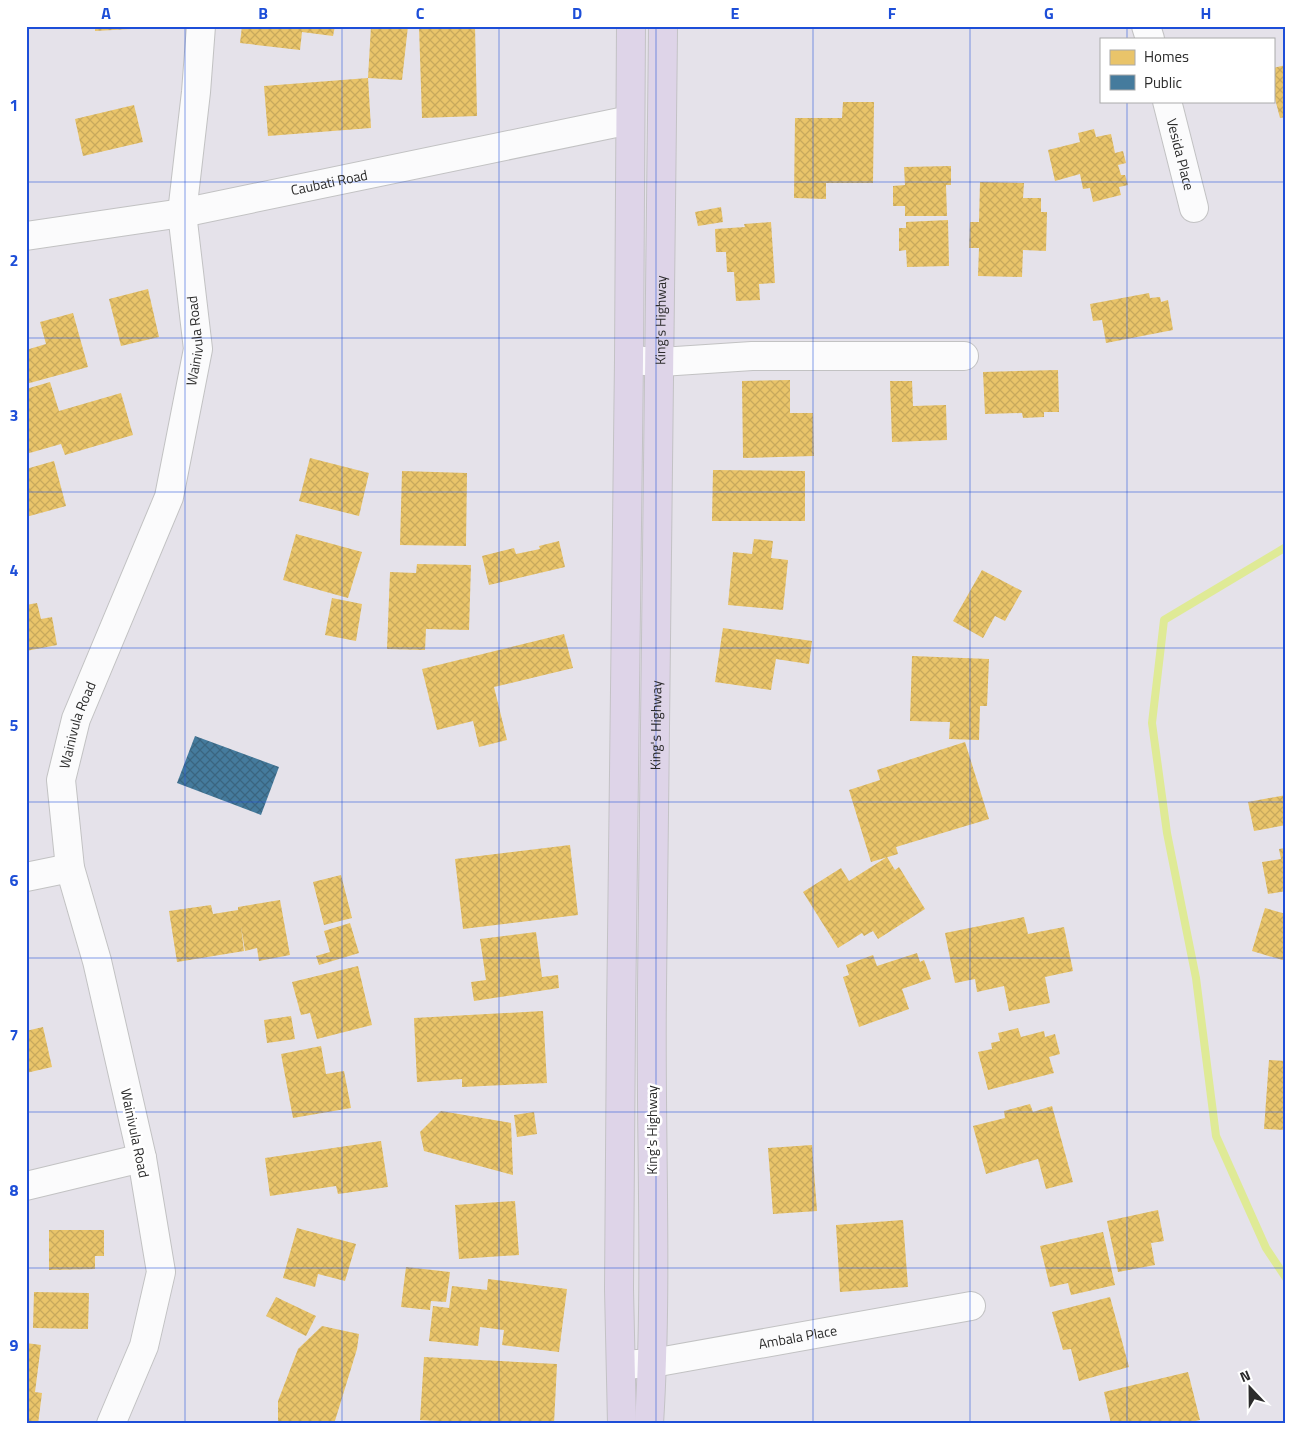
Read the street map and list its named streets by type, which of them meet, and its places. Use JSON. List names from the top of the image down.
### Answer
{
  "streets": {
    "highway": ["King's Highway"],
    "street": [
      "Vesida Place",
      "Caubati Road",
      "Wainivula Road",
      "Ambala Place"
    ]
  },
  "crossings": [
    ["Caubati Road", "Wainivula Road"],
    ["King's Highway", "Ambala Place"]
  ],
  "legend": ["Homes", "Public"],
  "north": "top",
  "grid": {
    "columns": [
      "A",
      "B",
      "C",
      "D",
      "E",
      "F",
      "G",
      "H"
    ],
    "rows": [
      "1",
      "2",
      "3",
      "4",
      "5",
      "6",
      "7",
      "8",
      "9"
    ]
  }
}
